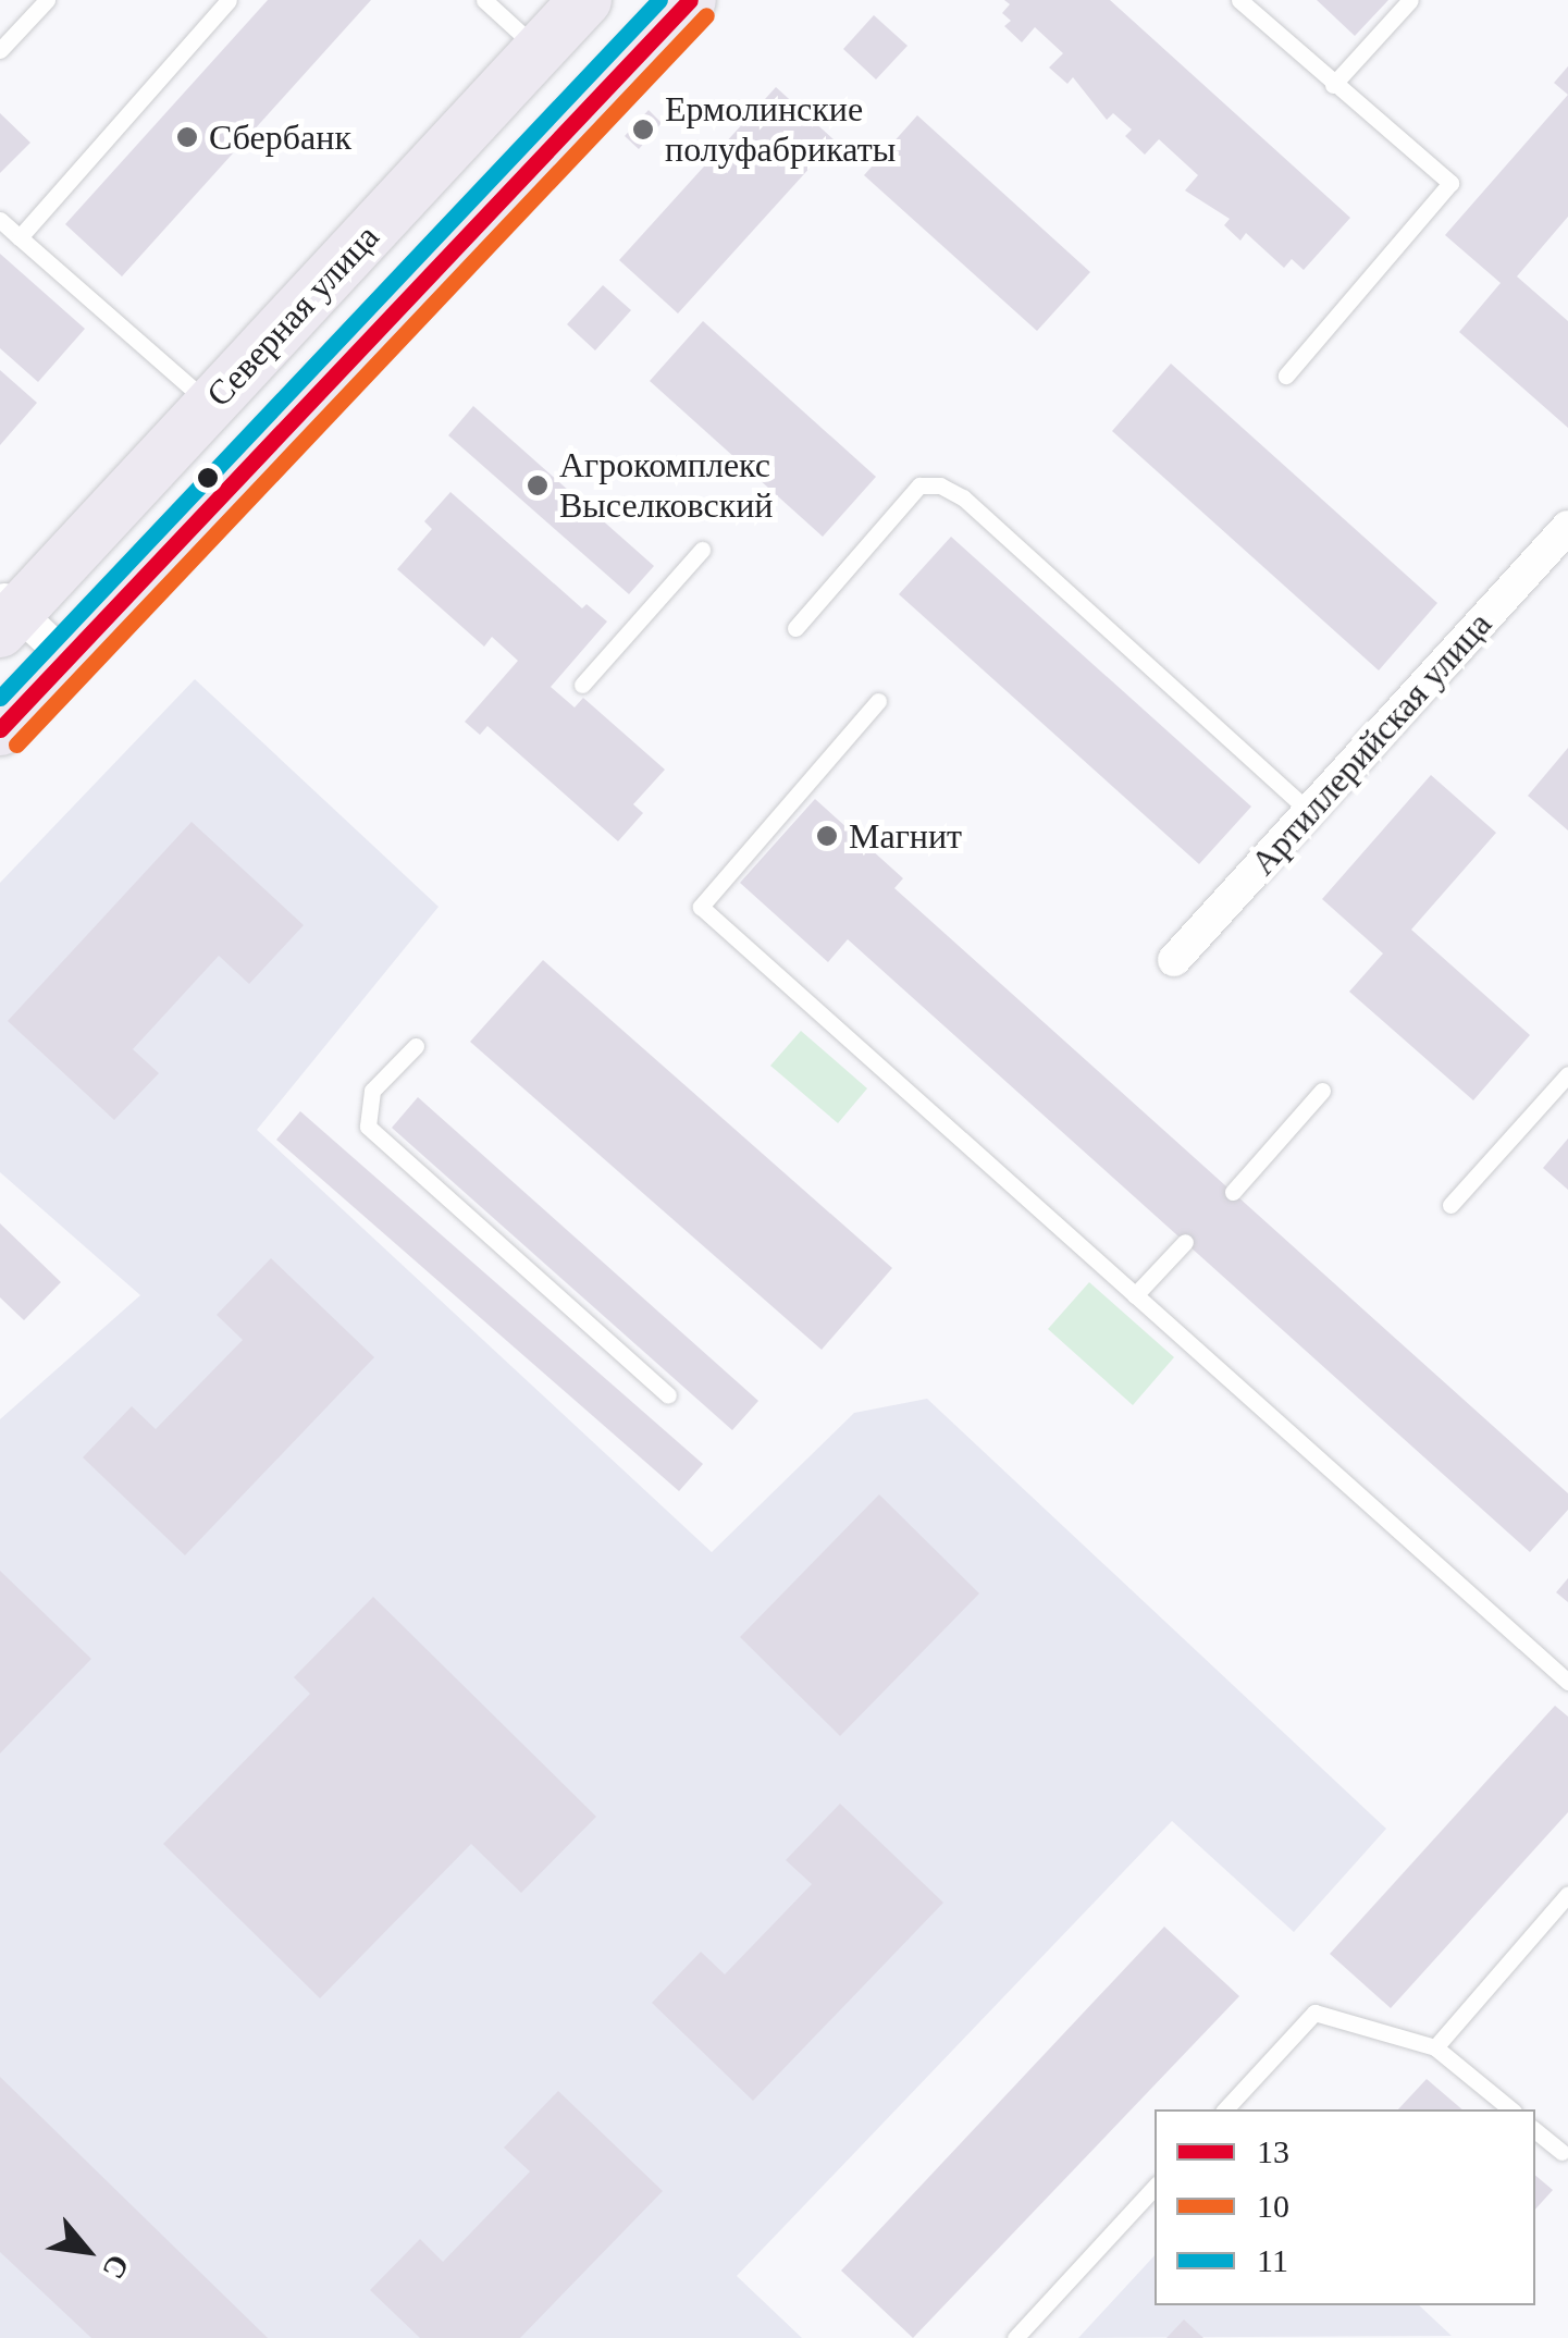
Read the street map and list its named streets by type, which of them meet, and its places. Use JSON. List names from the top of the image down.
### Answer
{
  "streets": {
    "main road": ["Северная улица"],
    "street": ["Артиллерийская улица"]
  },
  "places": [
    "Ермолинские полуфабрикаты",
    "Сбербанк",
    "Агрокомплекс Выселковский",
    "Магнит"
  ],
  "lines": ["transit line 13", "transit line 11", "transit line 10"],
  "legend": ["13", "10", "11"],
  "north": "bottom right"
}
